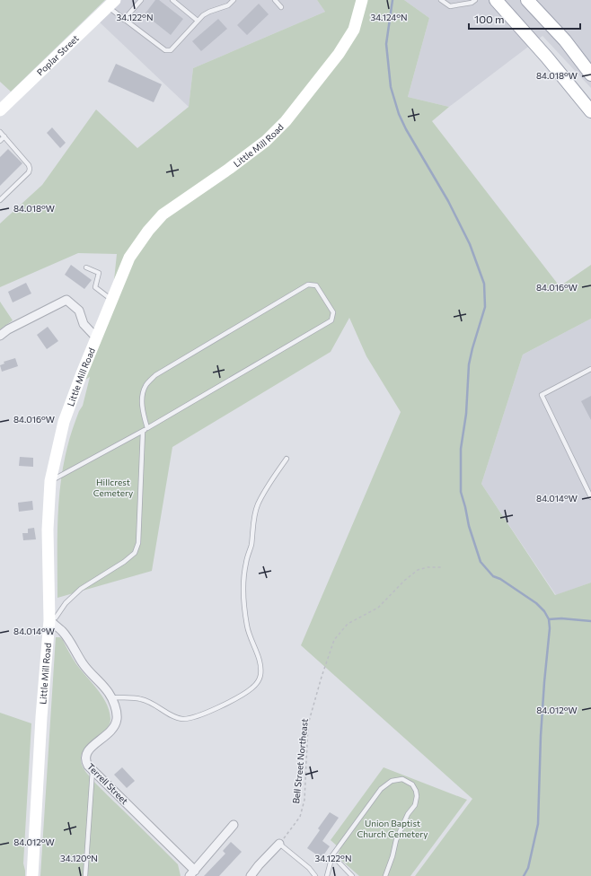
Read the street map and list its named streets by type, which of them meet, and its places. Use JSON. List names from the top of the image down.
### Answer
{
  "streets": {
    "street": ["Poplar Street", "Little Mill Road", "Terrell Street"],
    "path": ["Bell Street Northeast"]
  },
  "crossings": [
    ["Little Mill Road", "Terrell Street"]
  ],
  "parks": ["Hillcrest Cemetery", "Union Baptist Church Cemetery"],
  "scale_bar": "100 m",
  "coordinates": [
    "34.122°N",
    "34.124°N",
    "84.018°W",
    "84.016°W",
    "84.014°W",
    "84.012°W",
    "34.120°N"
  ]
}
